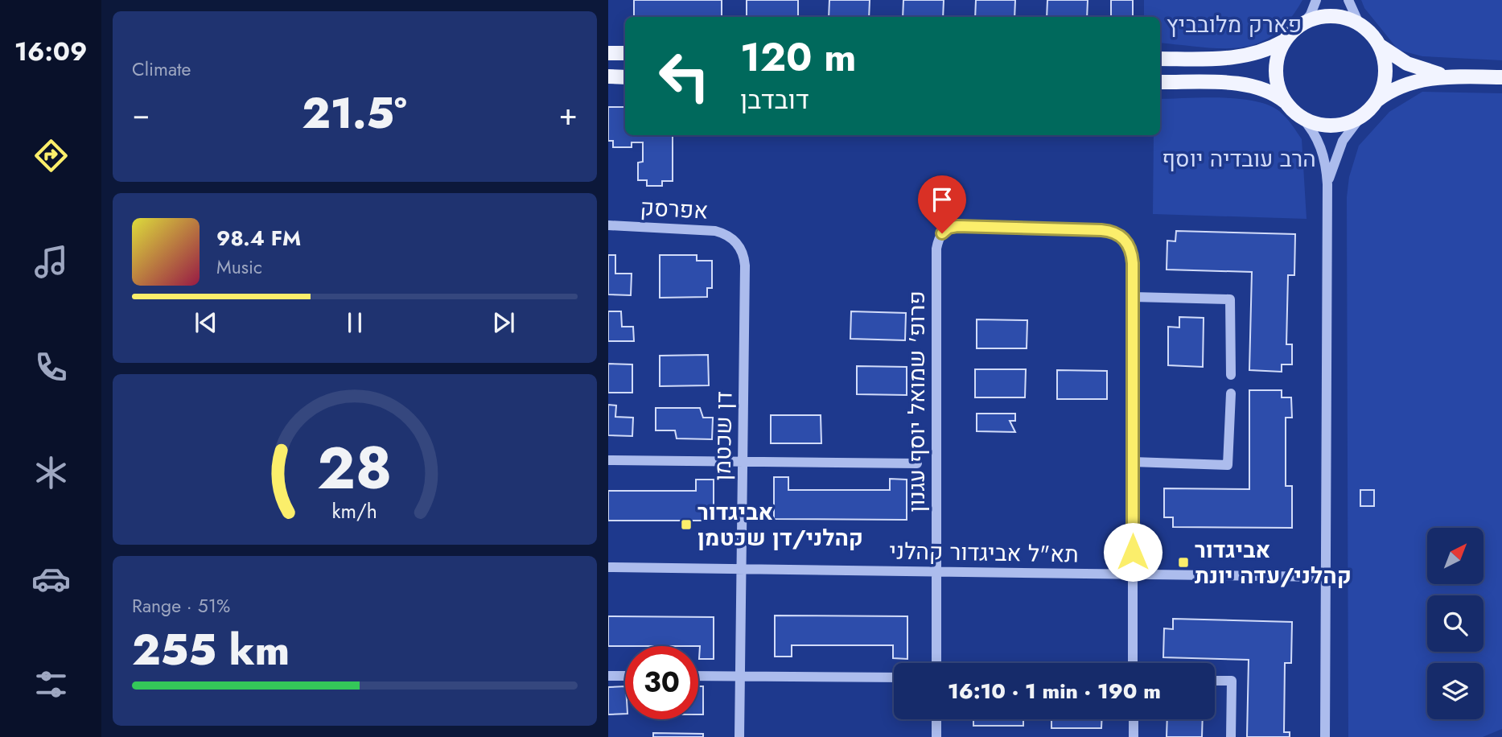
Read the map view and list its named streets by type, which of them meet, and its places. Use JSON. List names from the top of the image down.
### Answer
{
  "streets": {
    "street": [
      "אפרסק",
      "פרופ' שמואל יוסף עגנון",
      "דן שכטמן",
      "תא\"ל אביגדור קהלני"
    ]
  },
  "crossings": [
    ["אפרסק", "דן שכטמן"],
    ["פרופ' שמואל יוסף עגנון", "תא\"ל אביגדור קהלני"],
    ["דן שכטמן", "תא\"ל אביגדור קהלני"]
  ],
  "parks": ["פארק מלובביץ", "הרב עובדיה יוסף"],
  "places": {
    "transit": ["אביגדור קהלני/דן שכטמן", "אביגדור קהלני/עדה יונת"]
  },
  "north": "top right",
  "page": {
    "tabs": "16:09",
    "tile": [
      "Climate",
      ["Range · 51%", "255 km"]
    ],
    "turn": ["120 m", "דובדבן"],
    "heat": ["−", "21.5°", "+"],
    "song": ["98.4 FM", "Music"],
    "limit": "30",
    "trip": "16:10 · 1 min · 190 m",
    "gauge": ["28", "km/h"]
  }
}
